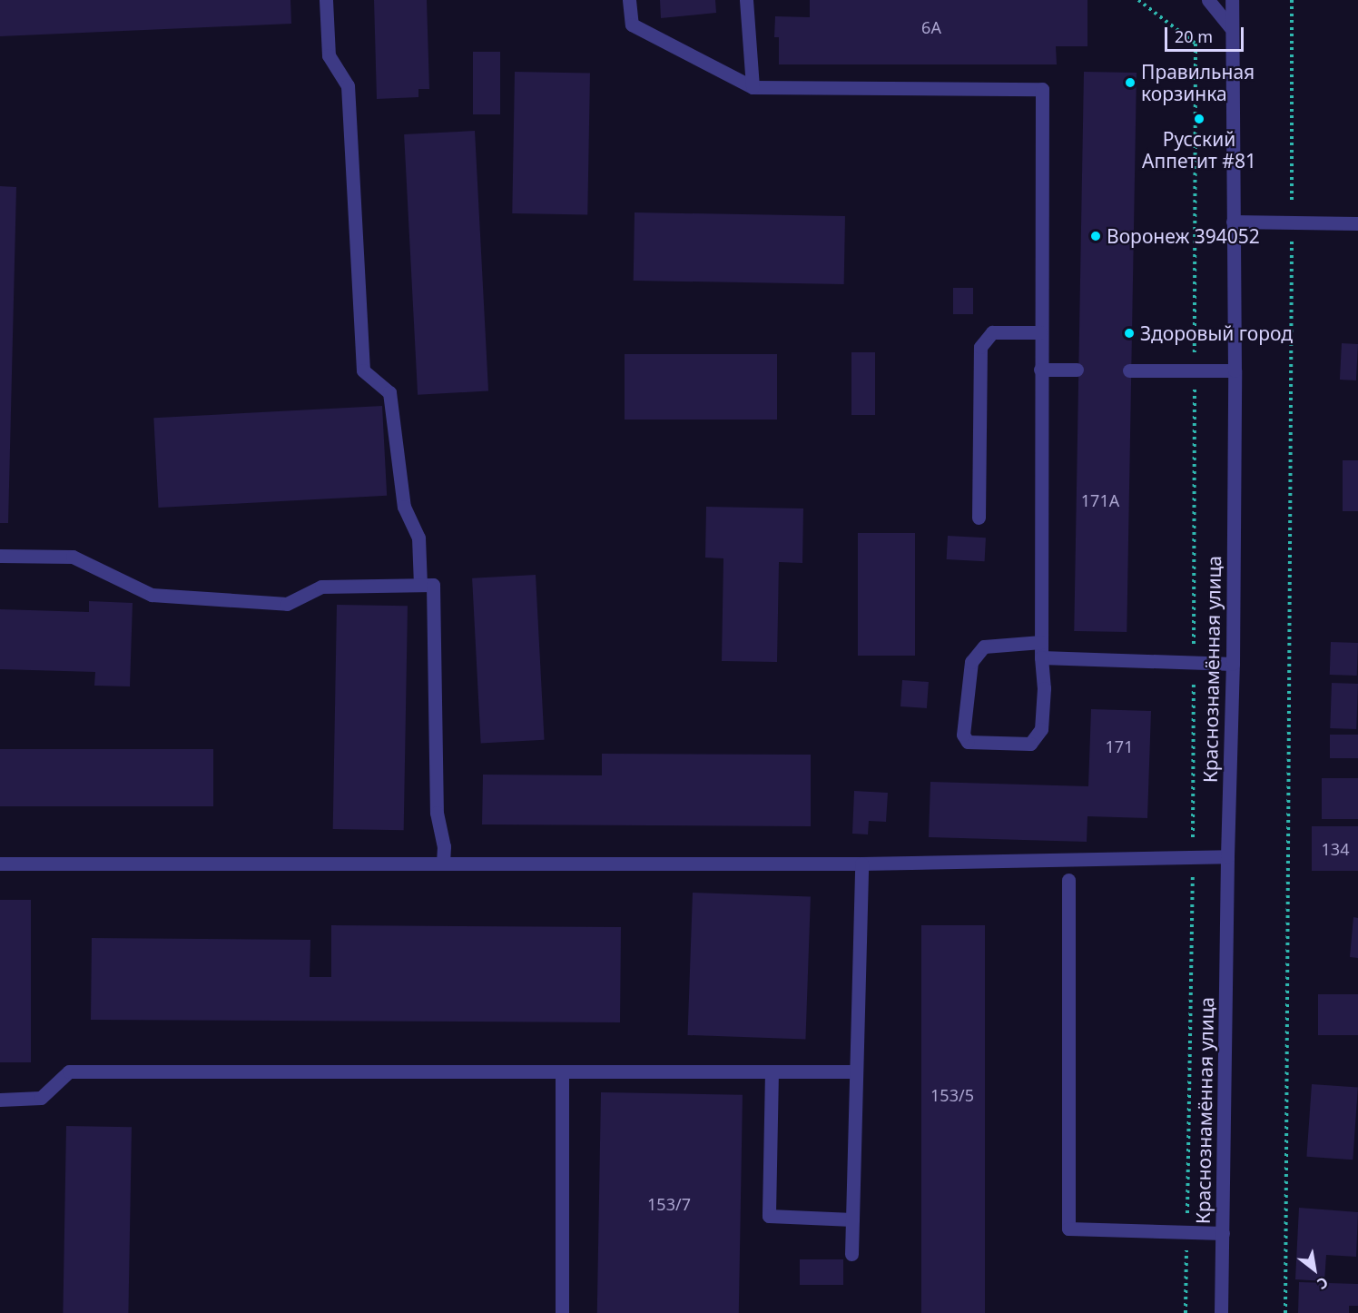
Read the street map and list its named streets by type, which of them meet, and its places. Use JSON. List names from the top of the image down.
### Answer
{
  "streets": {
    "street": ["Краснознамённая улица"]
  },
  "places": [
    "Правильная корзинка",
    "Русский Аппетит #81",
    "Воронеж 394052",
    "Здоровый город"
  ],
  "house_numbers": [
    "6А",
    "171А",
    "171",
    "134",
    "153/5",
    "153/7"
  ],
  "scale_bar": "20 m",
  "north": "bottom right"
}
